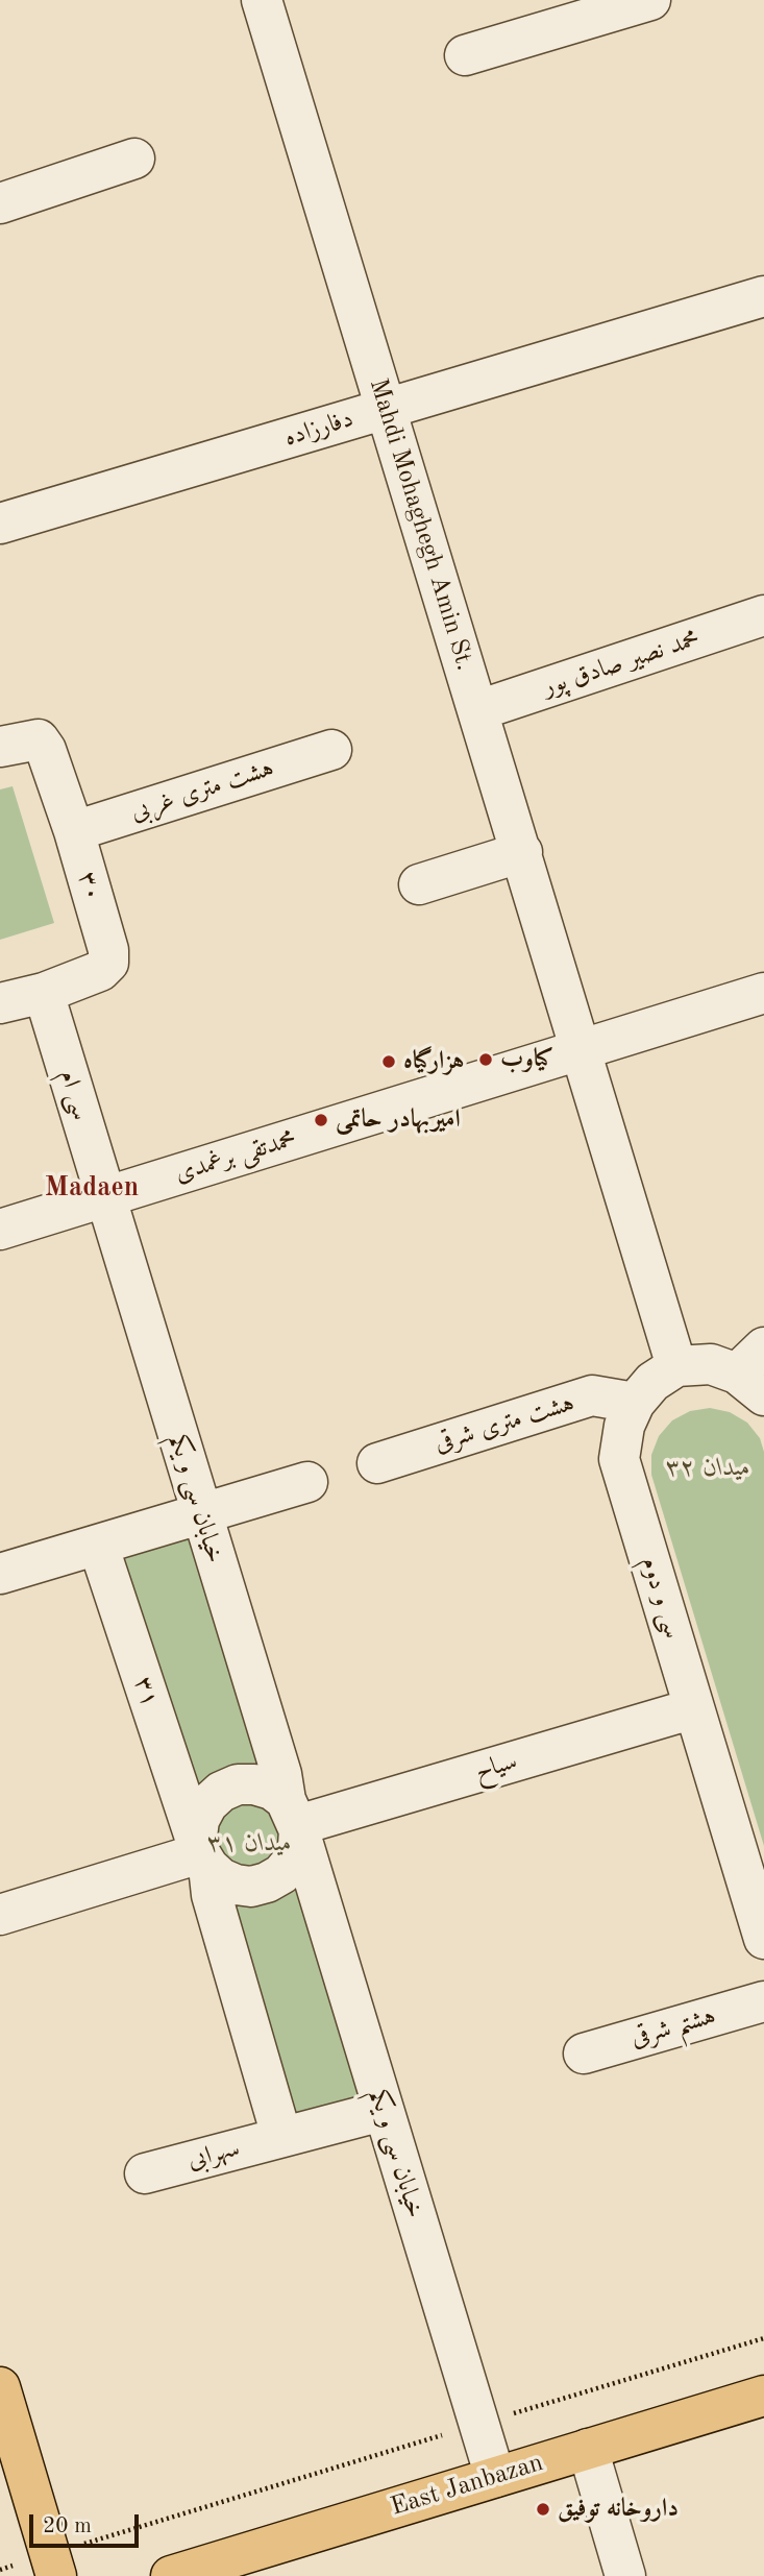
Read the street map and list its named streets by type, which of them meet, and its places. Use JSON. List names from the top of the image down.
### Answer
{
  "streets": {
    "main road": ["East Janbazan"],
    "street": [
      "دفارزاده",
      "Mahdi Mohaghegh Amin St.",
      "محمد نصیر صادق پور",
      "هشت متری غربی",
      "۳۰",
      "سی ام",
      "محمدتقی برغمدی",
      "هشت متری شرقی",
      "خیابان سی و یکم",
      "سی و دوم",
      "۳۱",
      "سیاح",
      "هشتم شرقی",
      "سهرابی"
    ]
  },
  "crossings": [
    ["دفارزاده", "Mahdi Mohaghegh Amin St."],
    ["Mahdi Mohaghegh Amin St.", "محمد نصیر صادق پور"],
    ["Mahdi Mohaghegh Amin St.", "محمدتقی برغمدی"],
    ["Mahdi Mohaghegh Amin St.", "سی و دوم"],
    ["هشت متری غربی", "۳۰"],
    ["۳۰", "سی ام"],
    ["سی ام", "محمدتقی برغمدی"],
    ["سی ام", "خیابان سی و یکم"],
    ["محمدتقی برغمدی", "خیابان سی و یکم"],
    ["هشت متری شرقی", "سی و دوم"],
    ["خیابان سی و یکم", "۳۱"],
    ["خیابان سی و یکم", "سیاح"],
    ["خیابان سی و یکم", "East Janbazan"],
    ["سی و دوم", "سیاح"],
    ["۳۱", "سیاح"],
    ["۳۱", "سهرابی"]
  ],
  "districts": ["Madaen"],
  "parks": ["میدان ۳۲", "میدان ۳۱"],
  "places": [
    "کیاوب",
    "هزارگیاه",
    "امیربهادر حاتمی",
    "داروخانه توفیق"
  ],
  "scale_bar": "20 m"
}
